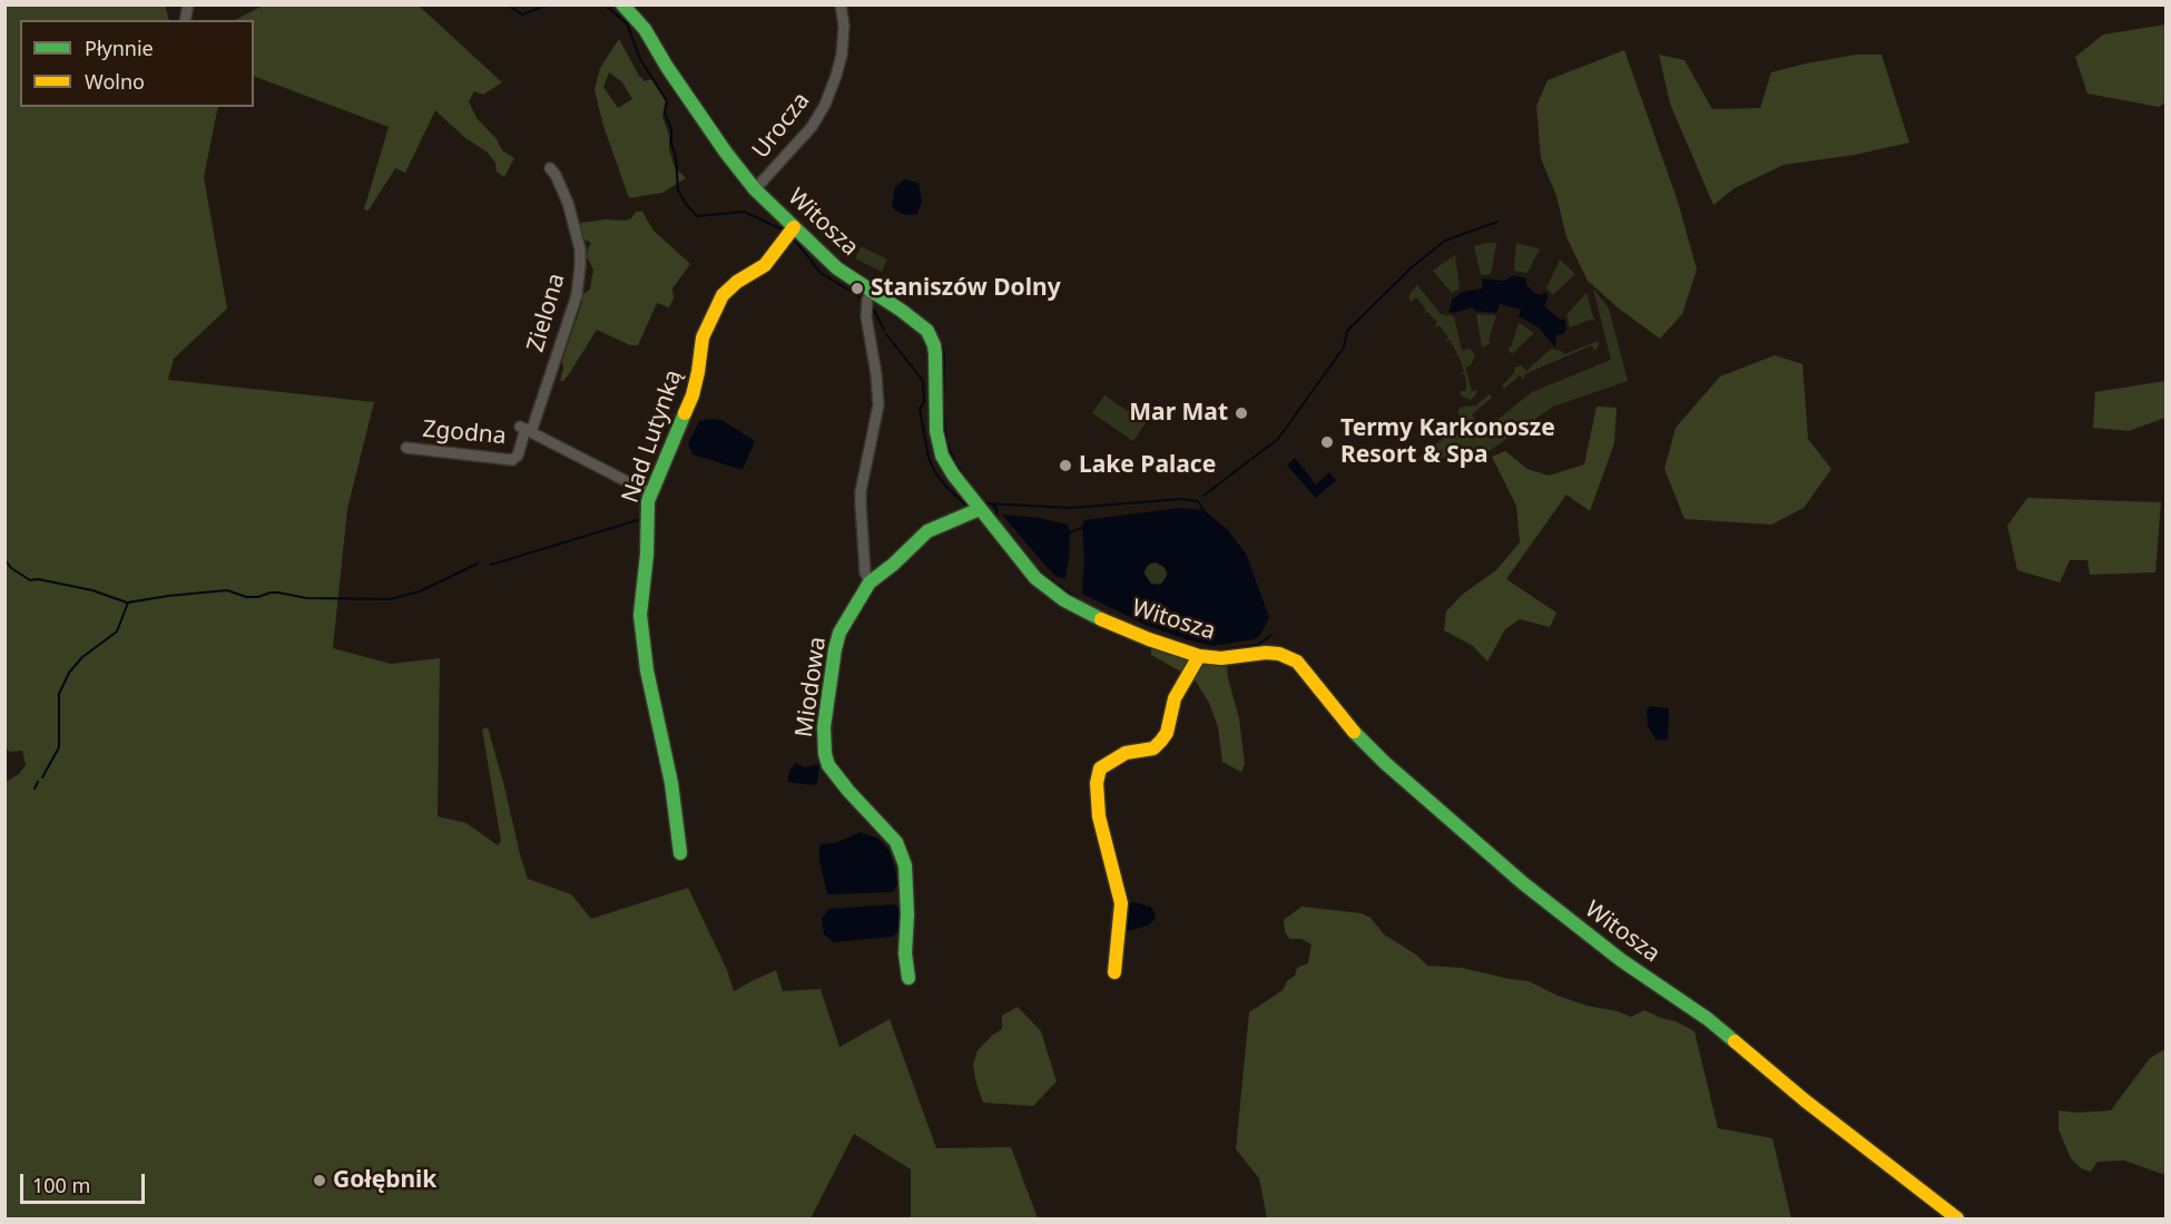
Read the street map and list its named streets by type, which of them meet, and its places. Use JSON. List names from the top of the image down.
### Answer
{
  "streets": {
    "street": [
      "Urocza",
      "Witosza",
      "Zielona",
      "Zgodna",
      "Nad Lutynką",
      "Miodowa"
    ]
  },
  "crossings": [
    ["Urocza", "Witosza"],
    ["Witosza", "Nad Lutynką"],
    ["Witosza", "Miodowa"],
    ["Zielona", "Zgodna"]
  ],
  "places": [
    "Staniszów Dolny",
    "Mar Mat",
    "Termy Karkonosze Resort & Spa",
    "Lake Palace",
    "Gołębnik"
  ],
  "legend": ["Płynnie", "Wolno"],
  "scale_bar": "100 m"
}
